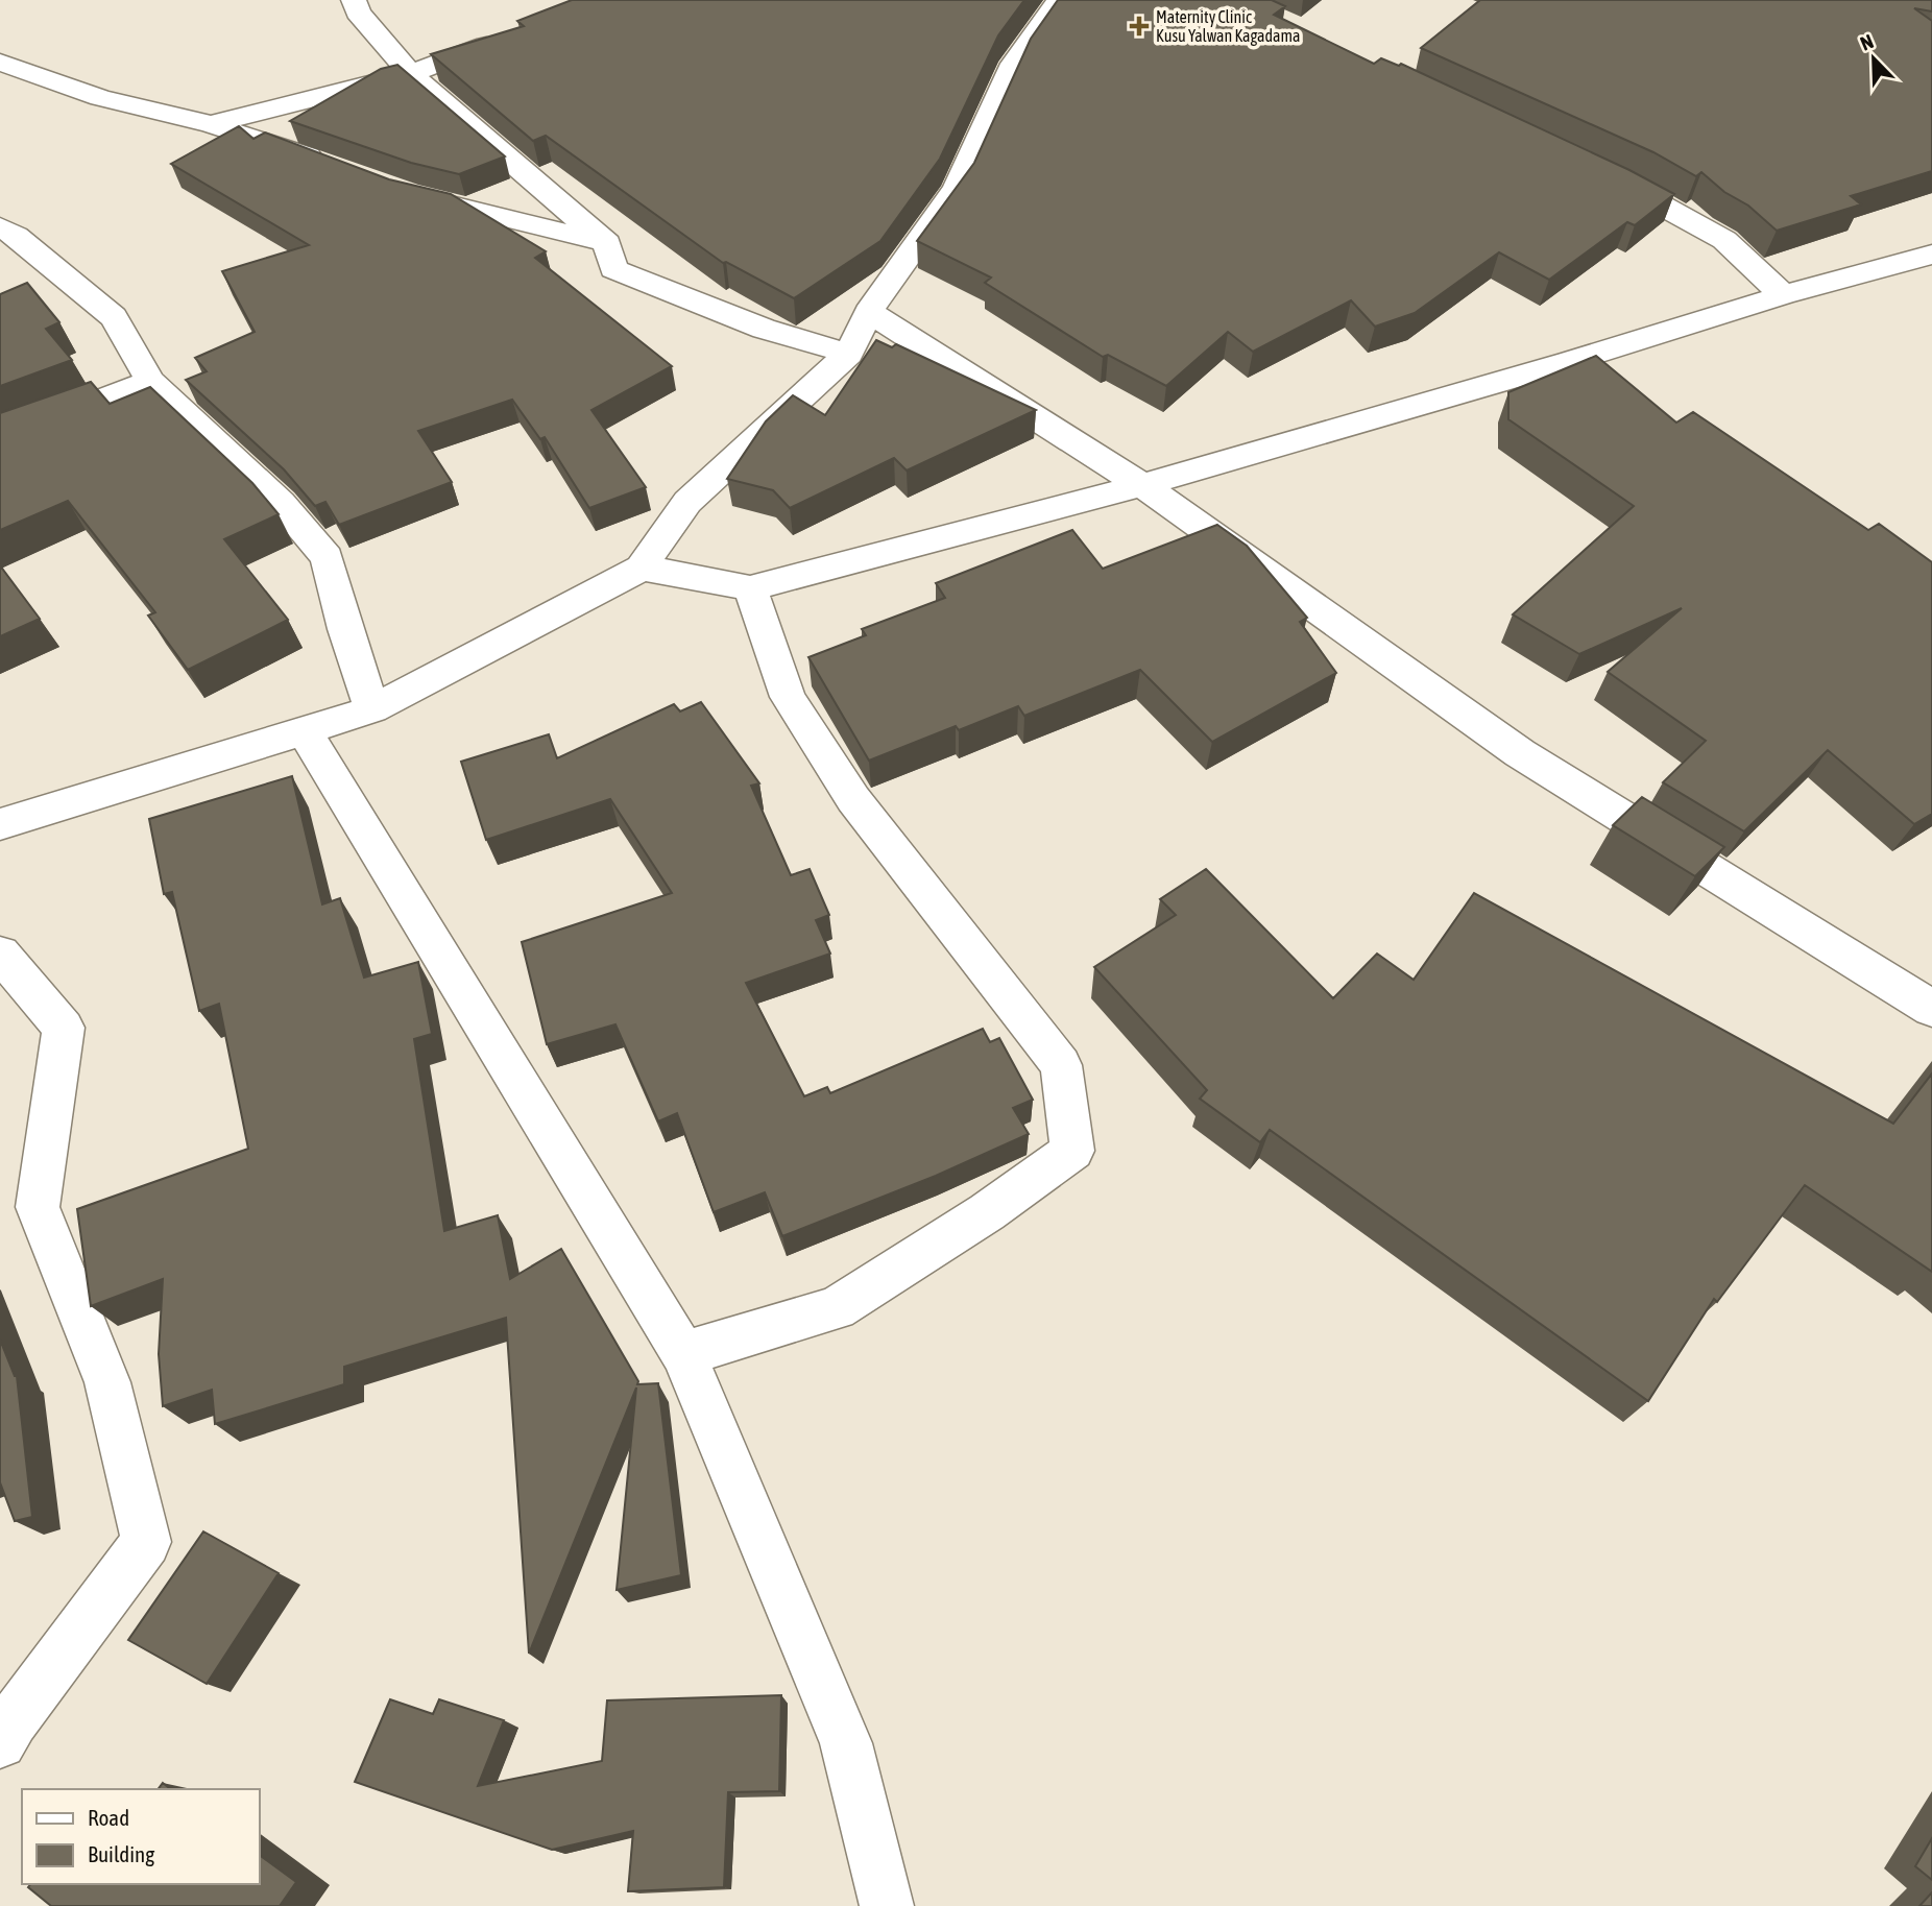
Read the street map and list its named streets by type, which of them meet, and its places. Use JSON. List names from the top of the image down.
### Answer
{
  "places": {
    "health": ["Maternity Clinic Kusu Yalwan Kagadama"]
  },
  "legend": ["Road", "Building"],
  "north": "top left"
}
